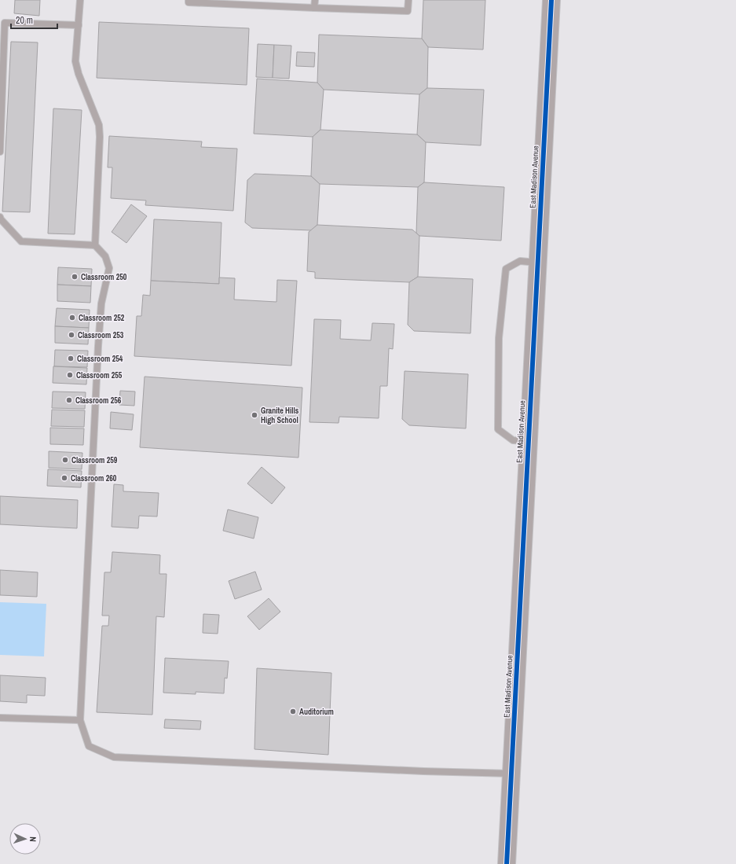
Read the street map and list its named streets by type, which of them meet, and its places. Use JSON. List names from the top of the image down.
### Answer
{
  "streets": {
    "street": ["East Madison Avenue"]
  },
  "places": [
    "Classroom 250",
    "Classroom 252",
    "Classroom 253",
    "Classroom 254",
    "Classroom 255",
    "Classroom 256",
    "Granite Hills High School",
    "Classroom 259",
    "Classroom 260",
    "Auditorium"
  ],
  "scale_bar": "20 m",
  "north": "right"
}
